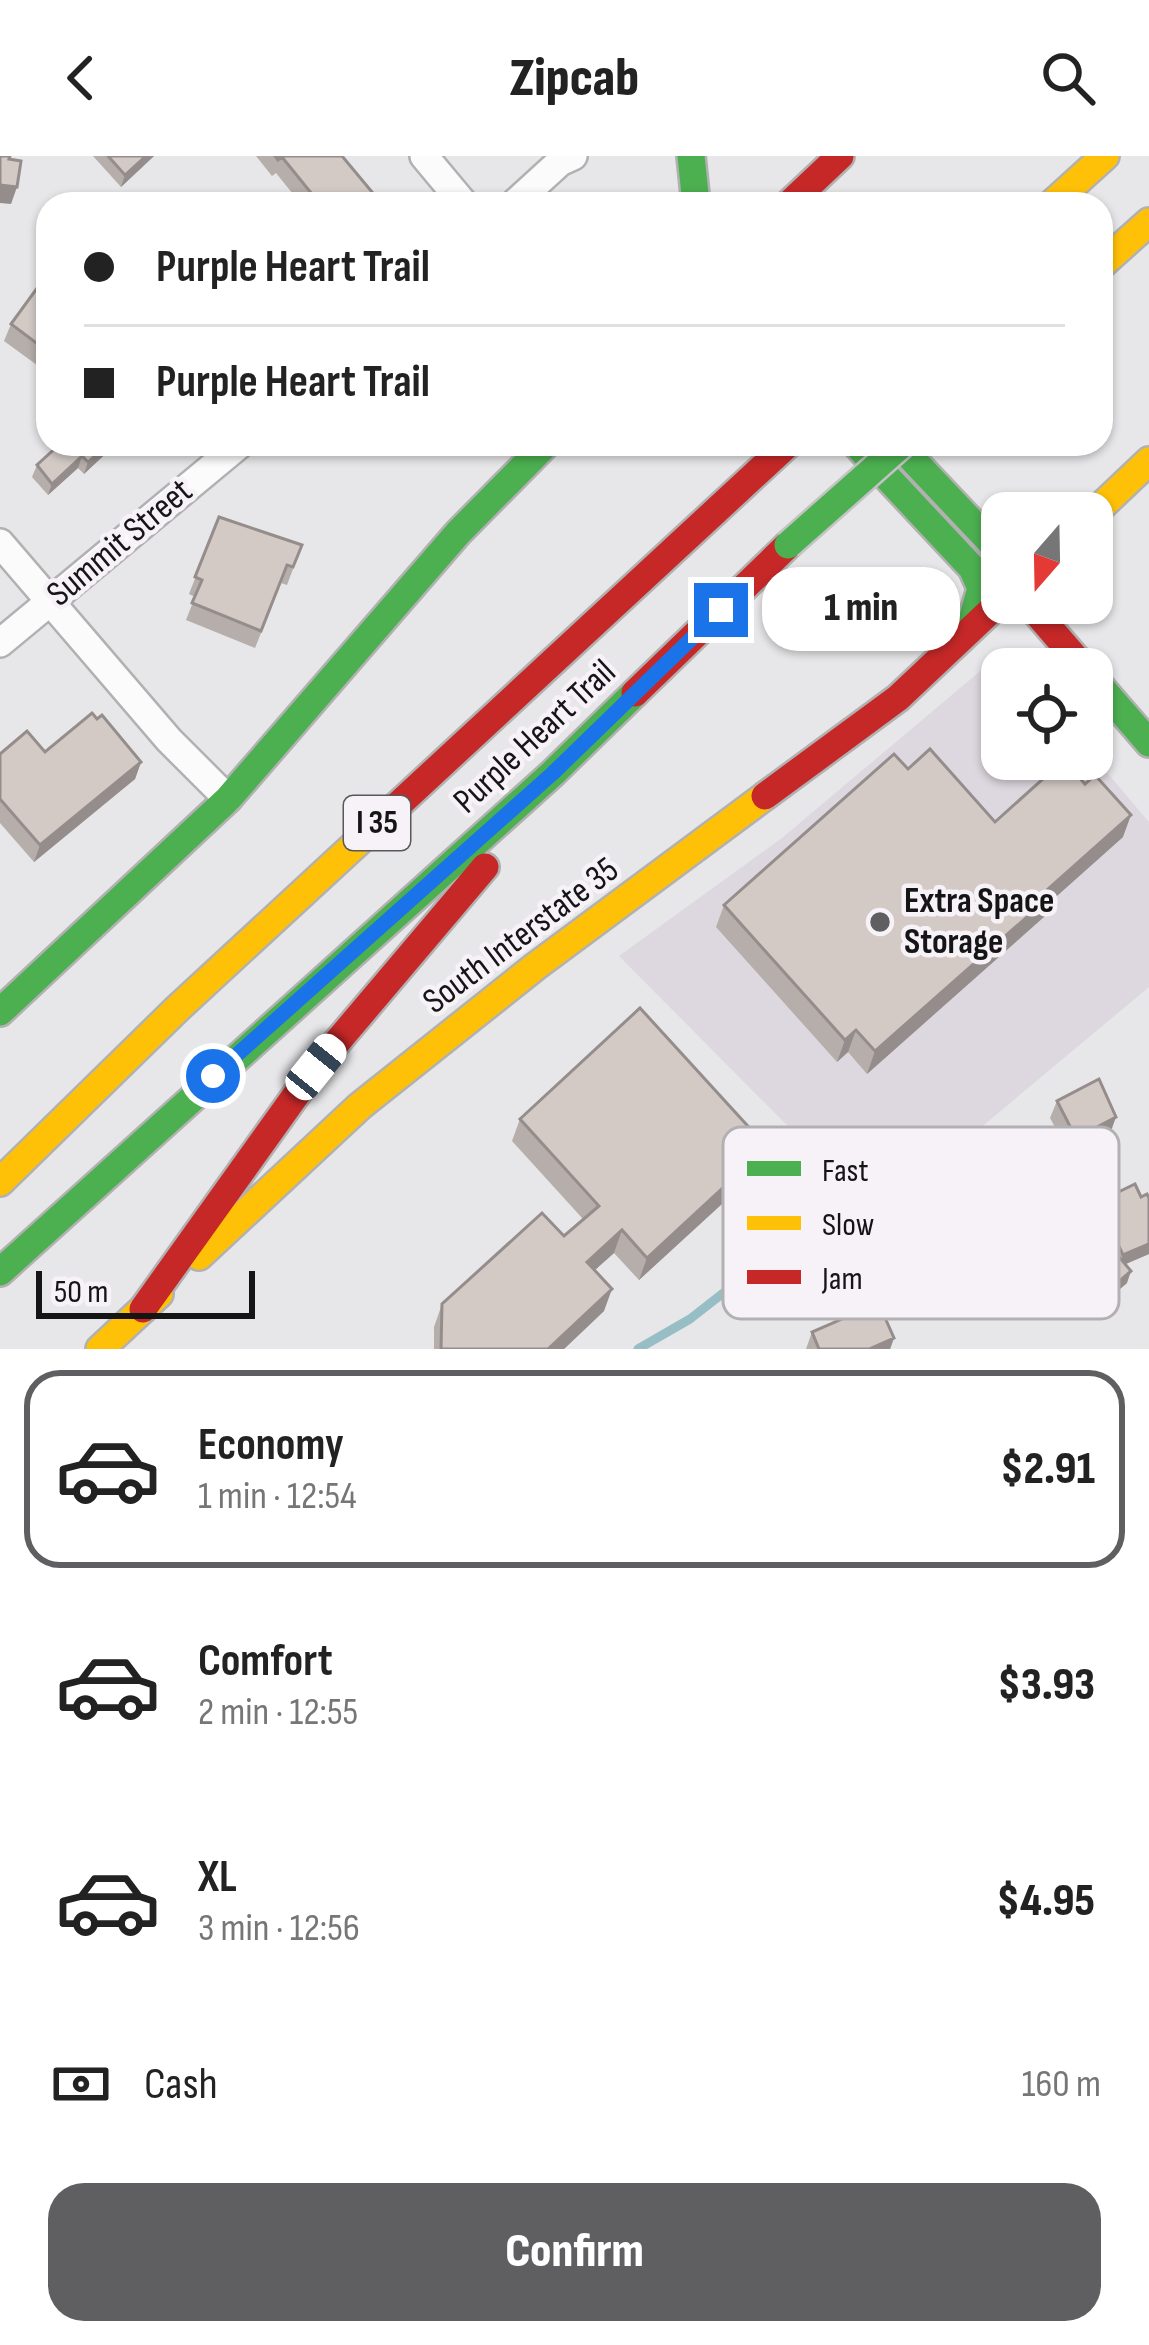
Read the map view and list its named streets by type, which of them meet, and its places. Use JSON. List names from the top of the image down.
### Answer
{
  "streets": {
    "main road": ["Purple Heart Trail", "I 35", "South Interstate 35"],
    "street": ["Summit Street"]
  },
  "places": ["Extra Space Storage"],
  "legend": ["Fast", "Slow", "Jam"],
  "scale_bar": "50 m",
  "north": "bottom",
  "page": {
    "header": "Zipcab",
    "banner": ["Purple Heart Trail", "Purple Heart Trail"],
    "bubble": "1 min",
    "scale": "50 m",
    "list": [
      {
        "name": "Economy",
        "note": "1 min · 12:54",
        "value": "$2.91"
      },
      {
        "name": "Comfort",
        "note": "2 min · 12:55",
        "value": "$3.93"
      },
      {
        "name": "XL",
        "note": "3 min · 12:56",
        "value": "$4.95"
      }
    ],
    "pay": ["Cash", "160 m"],
    "buttons": "Confirm"
  }
}
